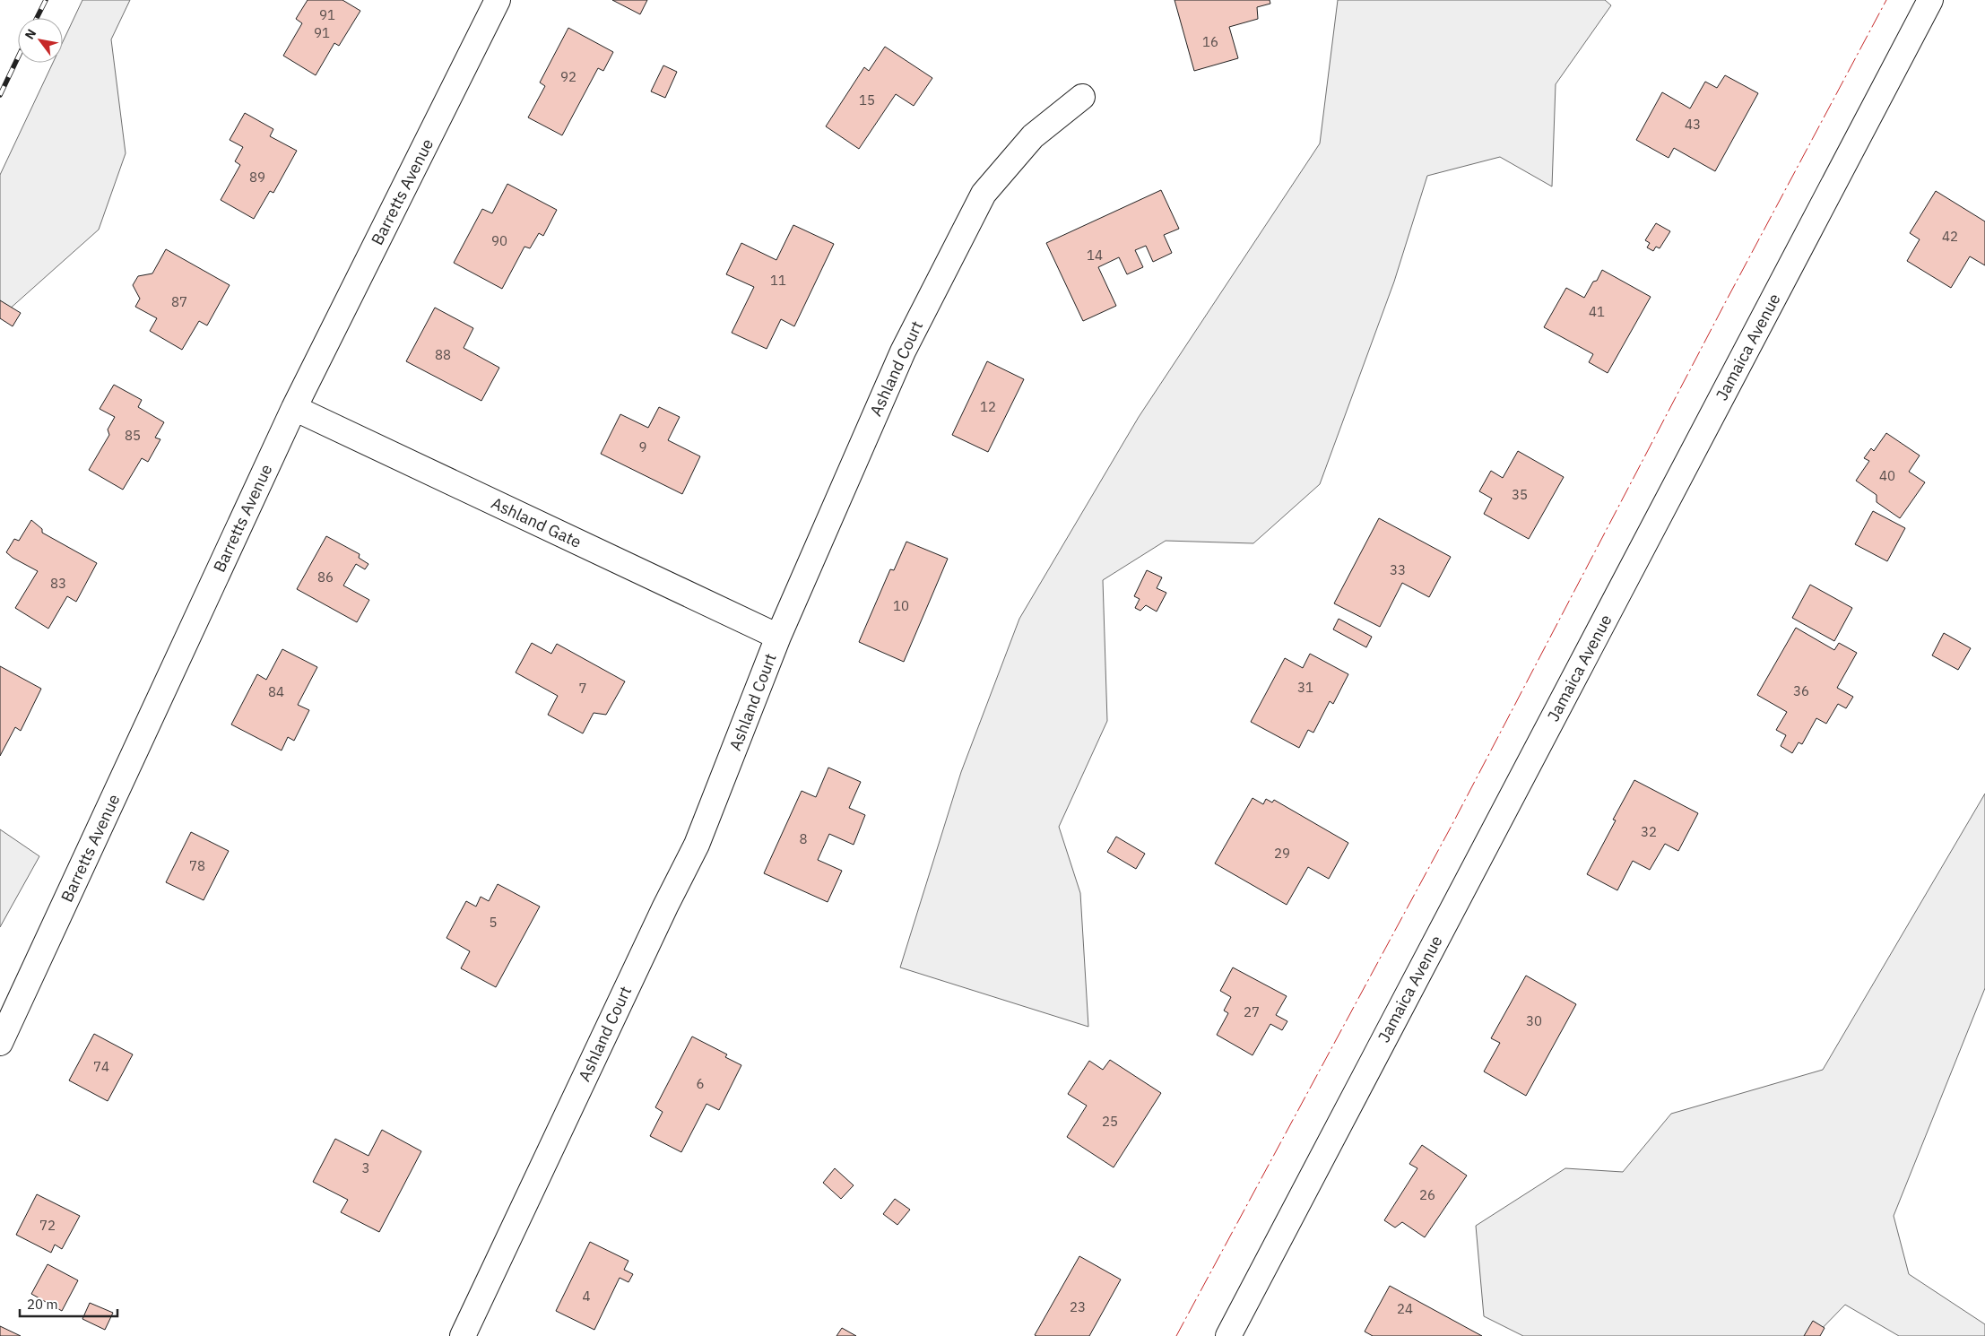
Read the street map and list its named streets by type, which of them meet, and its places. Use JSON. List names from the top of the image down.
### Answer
{
  "streets": {
    "street": [
      "Barretts Avenue",
      "Jamaica Avenue",
      "Ashland Court",
      "Ashland Gate"
    ]
  },
  "crossings": [
    ["Barretts Avenue", "Ashland Gate"],
    ["Ashland Court", "Ashland Gate"]
  ],
  "house_numbers": [
    "91",
    "91",
    "16",
    "92",
    "15",
    "43",
    "89",
    "42",
    "90",
    "14",
    "11",
    "87",
    "41",
    "88",
    "12",
    "85",
    "9",
    "40",
    "35",
    "33",
    "86",
    "83",
    "10",
    "31",
    "7",
    "36",
    "84",
    "32",
    "8",
    "29",
    "78",
    "5",
    "27",
    "30",
    "74",
    "6",
    "25",
    "3",
    "26",
    "72",
    "4",
    "23",
    "24"
  ],
  "scale_bar": "20 m",
  "north": "top left"
}
